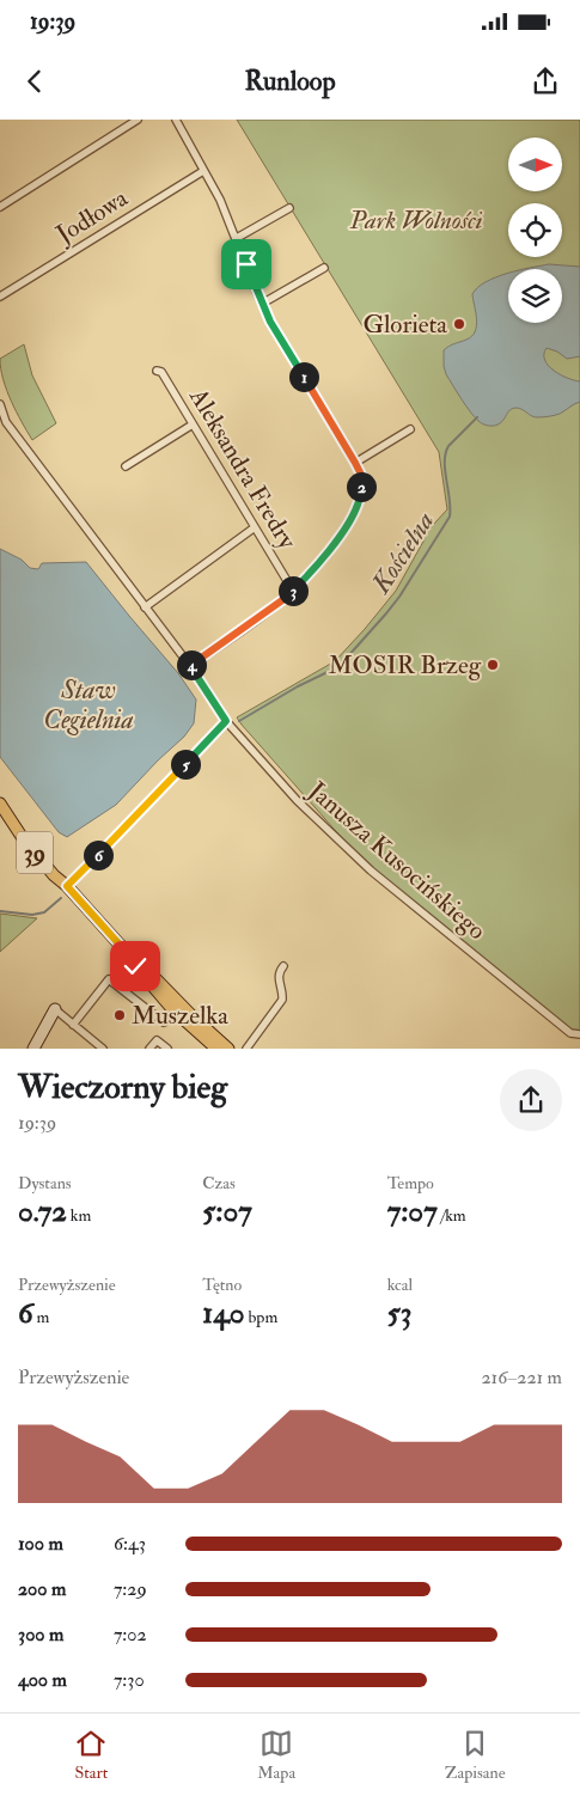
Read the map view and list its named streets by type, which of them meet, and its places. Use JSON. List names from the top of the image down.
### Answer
{
  "streets": {
    "main road": ["39"],
    "street": ["Jodłowa", "Aleksandra Fredry", "Janusza Kusocińskiego"]
  },
  "water": ["Kościelna", "Staw Cegielnia"],
  "parks": ["Park Wolności"],
  "places": ["Glorieta", "MOSIR Brzeg", "Muszelka"],
  "north": "right",
  "page": {
    "status": "19:39",
    "header": "Runloop",
    "pins": [
      "1",
      "2",
      "3",
      "4",
      "5",
      "6"
    ],
    "heading": ["Wieczorny bieg", "19:39"],
    "stats": [
      ["Dystans", "0.72 km"],
      ["Czas", "5:07"],
      ["Tempo", "7:07 /km"],
      ["Przewyższenie", "6 m"],
      ["Tętno", "140 bpm"],
      ["kcal", "53"]
    ],
    "chart": ["Przewyższenie", "216–221 m"],
    "list": [
      {
        "name": "100 m",
        "note": "6:43"
      },
      {
        "name": "200 m",
        "note": "7:29"
      },
      {
        "name": "300 m",
        "note": "7:02"
      },
      {
        "name": "400 m",
        "note": "7:30"
      }
    ],
    "tabs": ["Start", "Mapa", "Zapisane"]
  }
}
